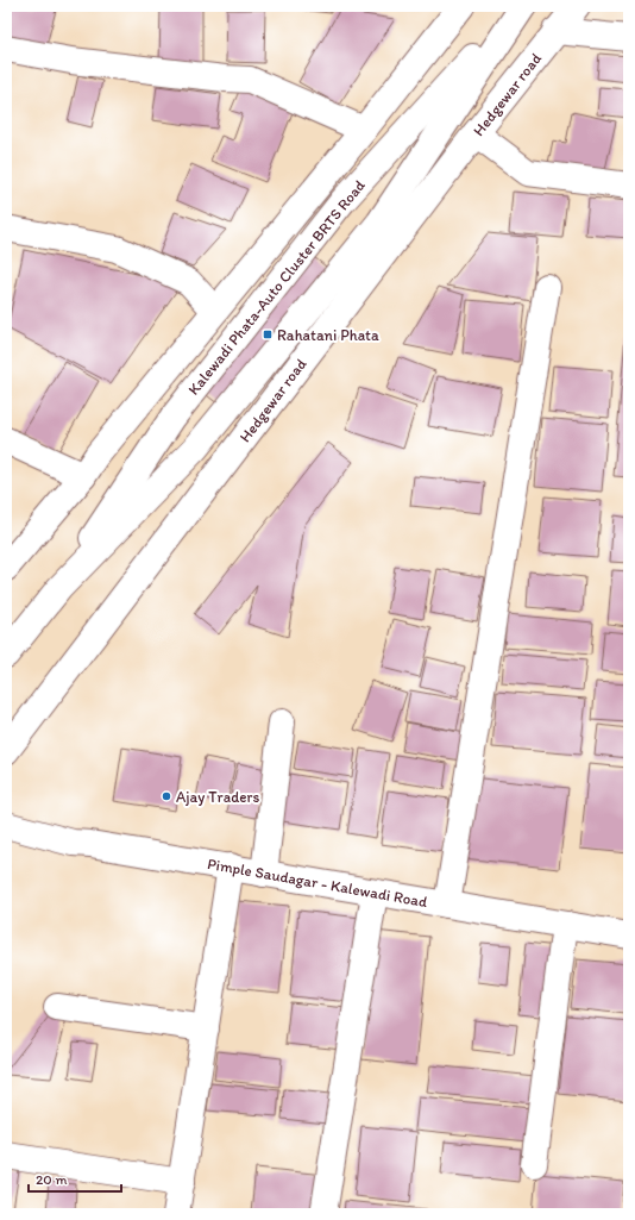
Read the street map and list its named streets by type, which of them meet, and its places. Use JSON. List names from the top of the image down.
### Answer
{
  "streets": {
    "street": ["Hedgewar road", "Kalewadi Phata-Auto Cluster BRTS Road", "Pimple Saudagar - Kalewadi Road"]
  },
  "places": {
    "transit": ["Rahatani Phata"],
    "other": ["Ajay Traders"]
  },
  "scale_bar": "20 m"
}
